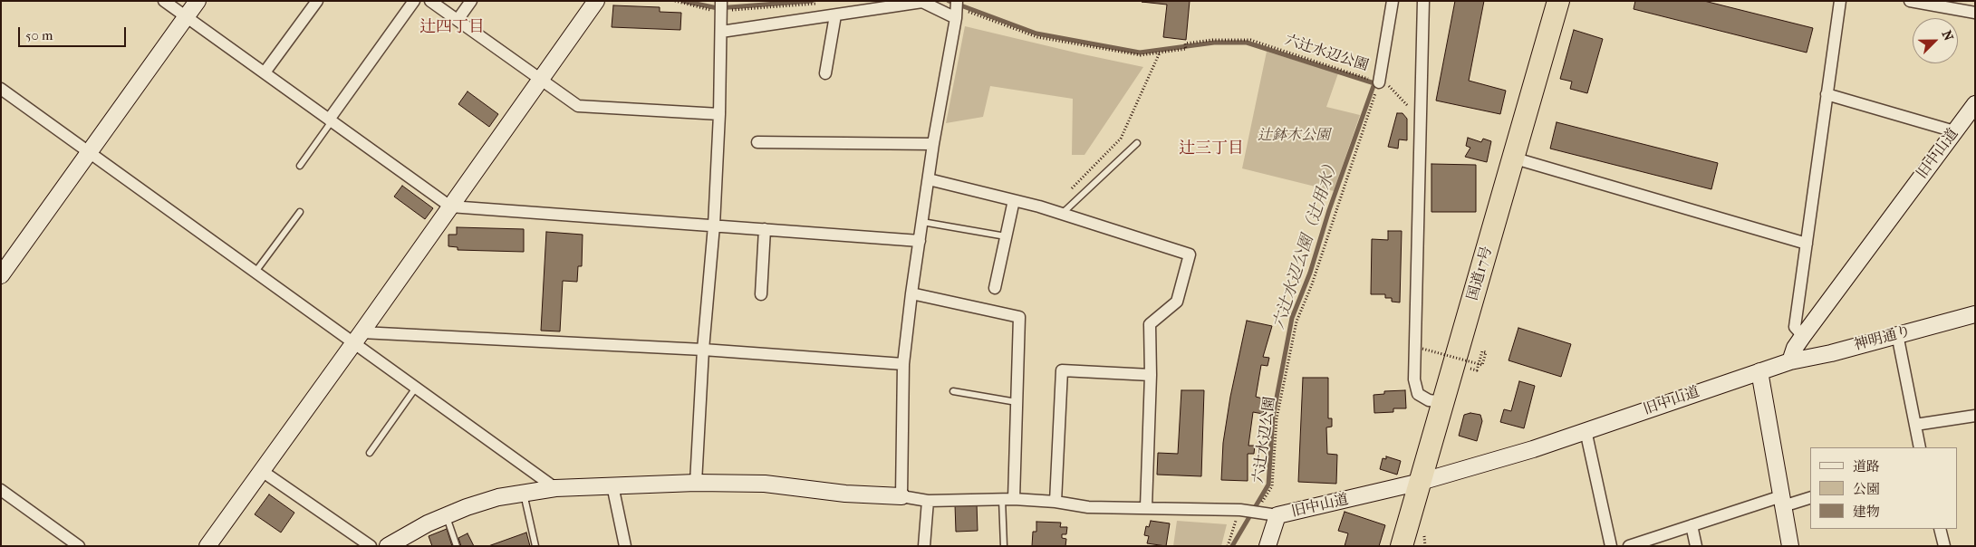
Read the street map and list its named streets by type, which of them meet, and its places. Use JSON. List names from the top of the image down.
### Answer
{
  "streets": {
    "highway": ["国道17号"],
    "street": ["旧中山道", "神明通り"],
    "path": ["六辻水辺公園"]
  },
  "crossings": [
    ["旧中山道", "国道17号"],
    ["旧中山道", "神明通り"]
  ],
  "districts": ["辻四丁目", "辻三丁目"],
  "water": ["六辻水辺公園（辻用水）"],
  "parks": ["辻鉢木公園"],
  "legend": ["道路", "公園", "建物"],
  "scale_bar": "50 m",
  "north": "top right"
}
